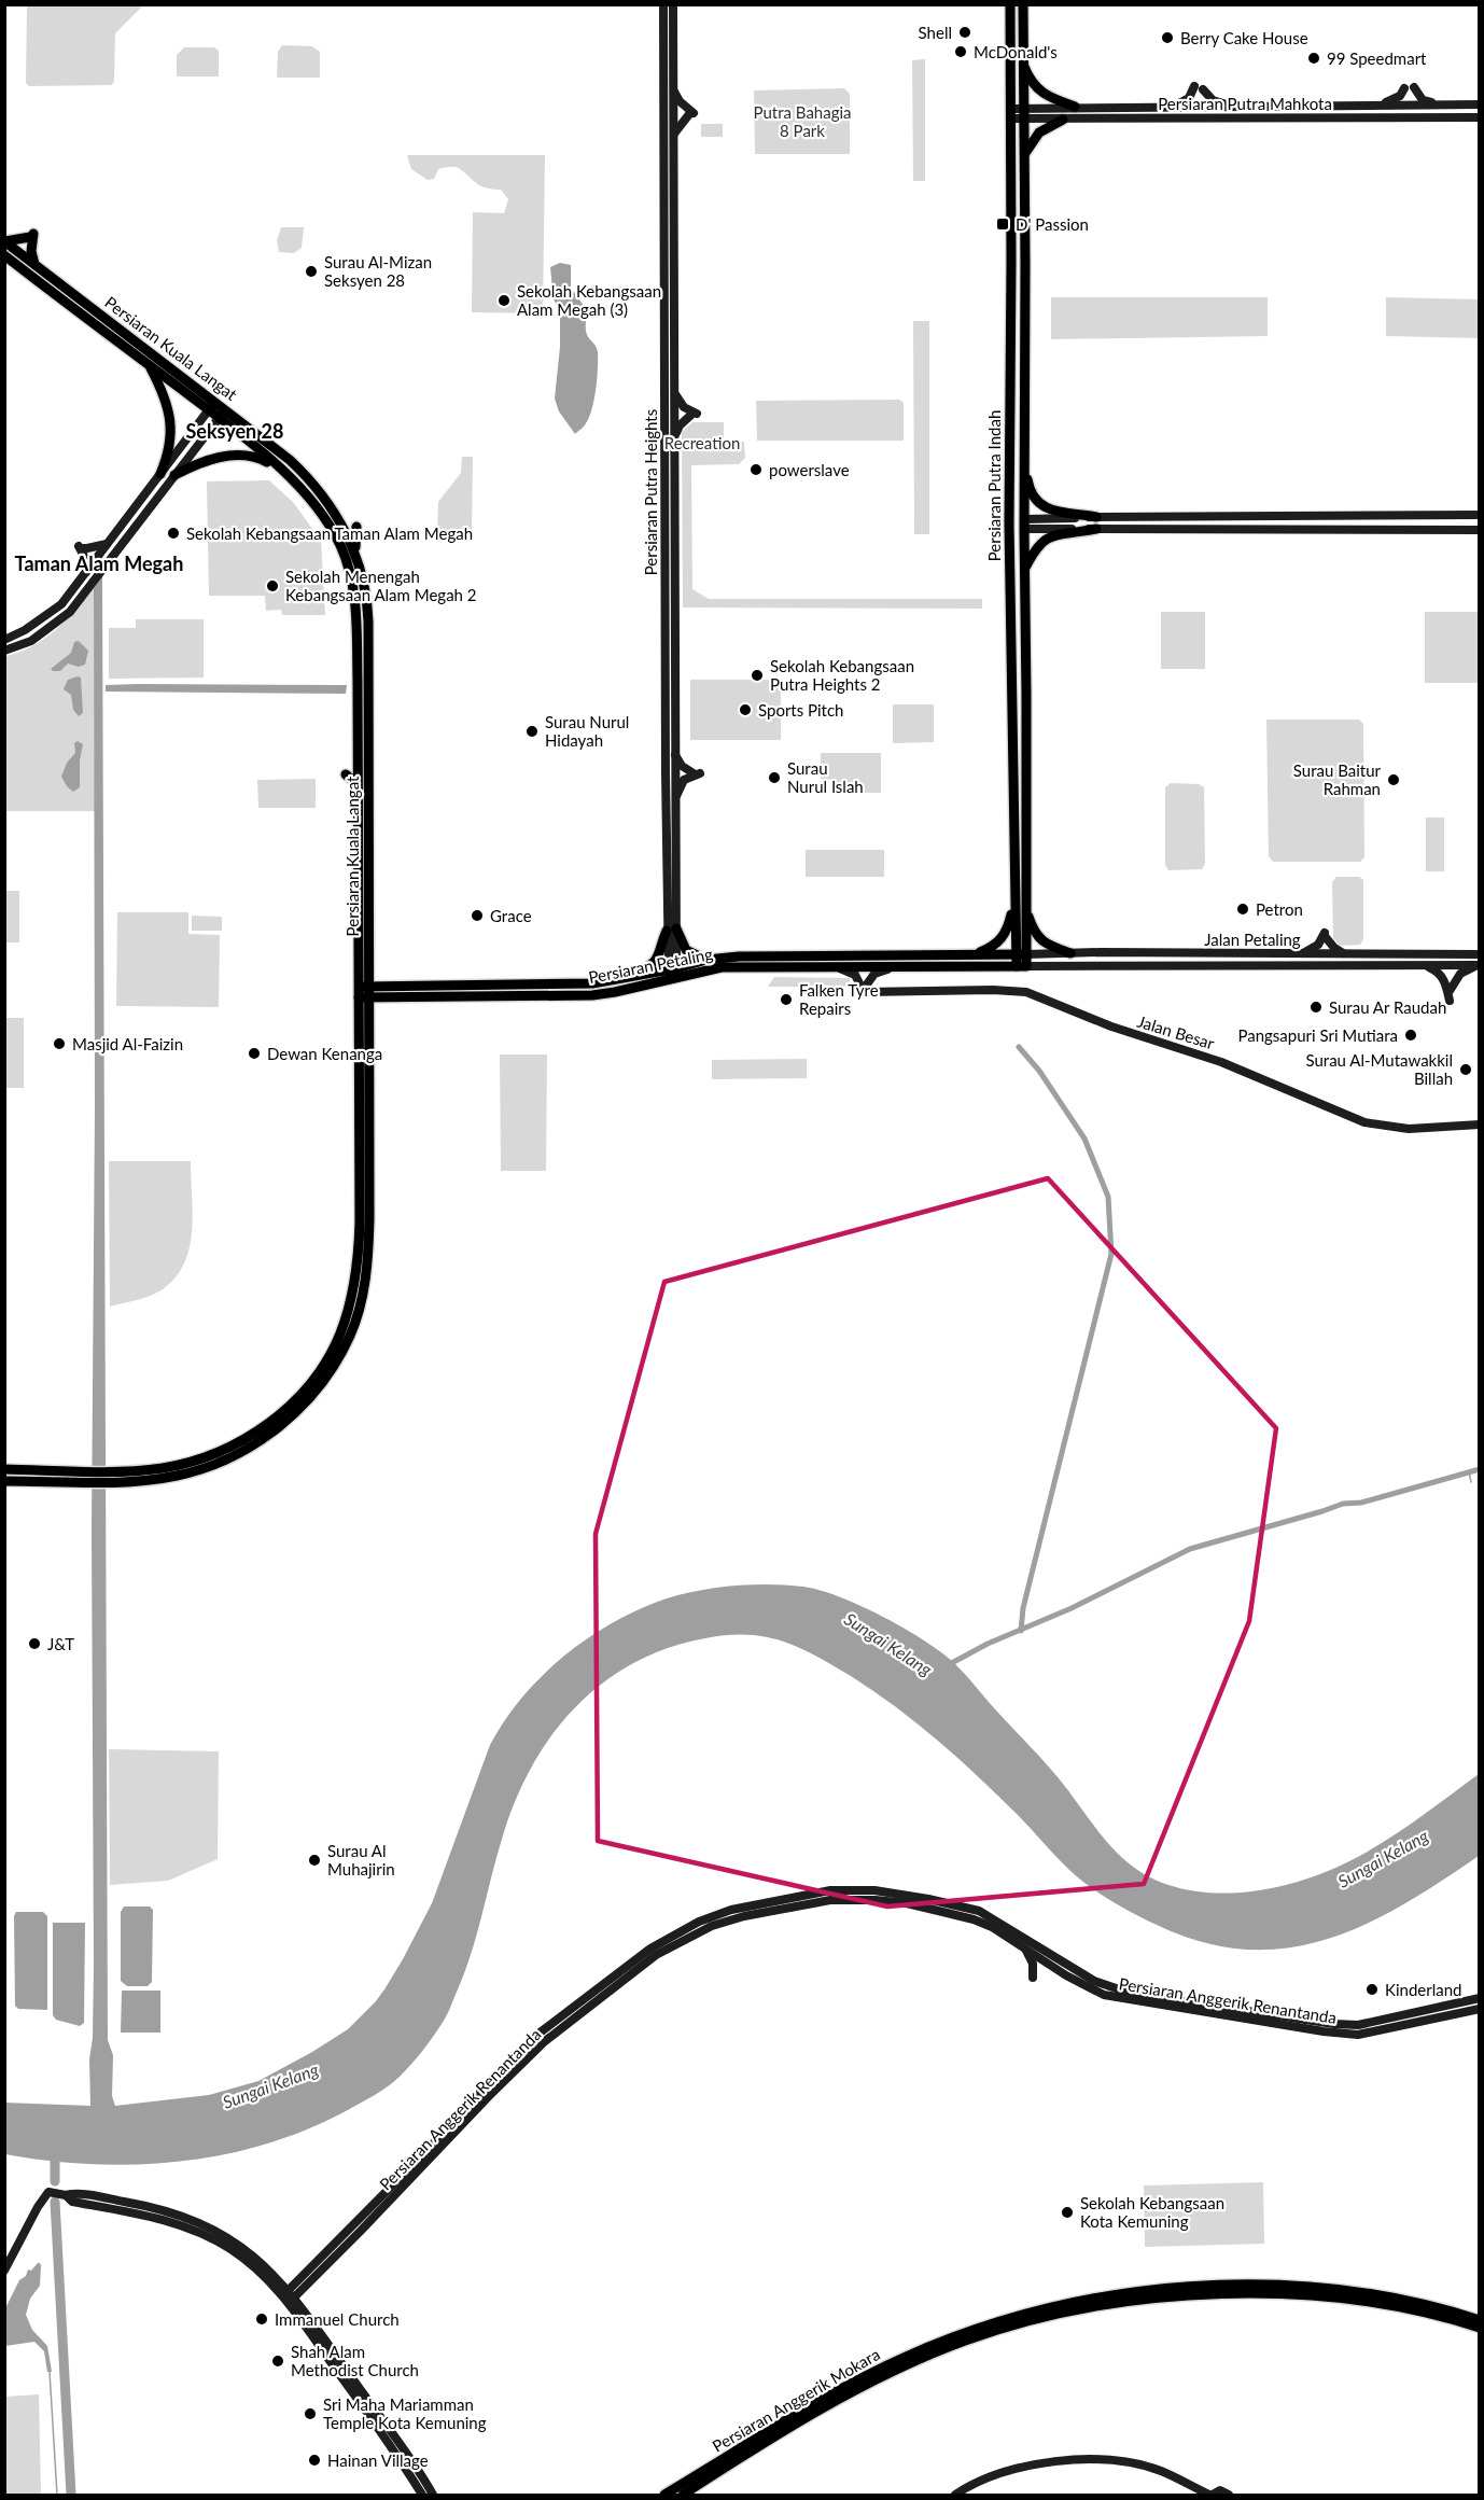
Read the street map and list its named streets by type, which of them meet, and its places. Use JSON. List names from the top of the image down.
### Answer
{
  "streets": {
    "main road": [
      "Persiaran Putra Mahkota",
      "Persiaran Kuala Langat",
      "Persiaran Putra Indah",
      "Persiaran Putra Heights",
      "Jalan Petaling",
      "Persiaran Petaling",
      "Jalan Besar",
      "Persiaran Anggerik Renantanda",
      "Persiaran Anggerik Mokara"
    ]
  },
  "crossings": [
    ["Persiaran Putra Mahkota", "Persiaran Putra Indah"],
    ["Persiaran Kuala Langat", "Persiaran Petaling"],
    ["Persiaran Putra Indah", "Jalan Petaling"],
    ["Persiaran Putra Indah", "Persiaran Petaling"],
    ["Persiaran Putra Heights", "Persiaran Petaling"],
    ["Jalan Petaling", "Persiaran Petaling"]
  ],
  "districts": ["Seksyen 28", "Taman Alam Megah"],
  "water": ["Sungai Kelang"],
  "parks": ["Putra Bahagia 8 Park", "Recreation"],
  "places": {
    "other": [
      "Shell",
      "Berry Cake House",
      "McDonald's",
      "99 Speedmart",
      "Surau Al-Mizan Seksyen 28",
      "Sekolah Kebangsaan Alam Megah (3)",
      "powerslave",
      "Sekolah Kebangsaan Taman Alam Megah",
      "Sekolah Menengah Kebangsaan Alam Megah 2",
      "Sekolah Kebangsaan Putra Heights 2",
      "Sports Pitch",
      "Surau Nurul Hidayah",
      "Surau Nurul Islah",
      "Surau Baitur Rahman",
      "Petron",
      "Grace",
      "Falken Tyre Repairs",
      "Surau Ar Raudah",
      "Pangsapuri Sri Mutiara",
      "Masjid Al-Faizin",
      "Dewan Kenanga",
      "Surau Al-Mutawakkil Billah",
      "J&T",
      "Surau Al Muhajirin",
      "Kinderland",
      "Sekolah Kebangsaan Kota Kemuning",
      "Immanuel Church",
      "Shah Alam Methodist Church",
      "Sri Maha Mariamman Temple Kota Kemuning",
      "Hainan Village"
    ],
    "transit": ["D' Passion"]
  }
}
